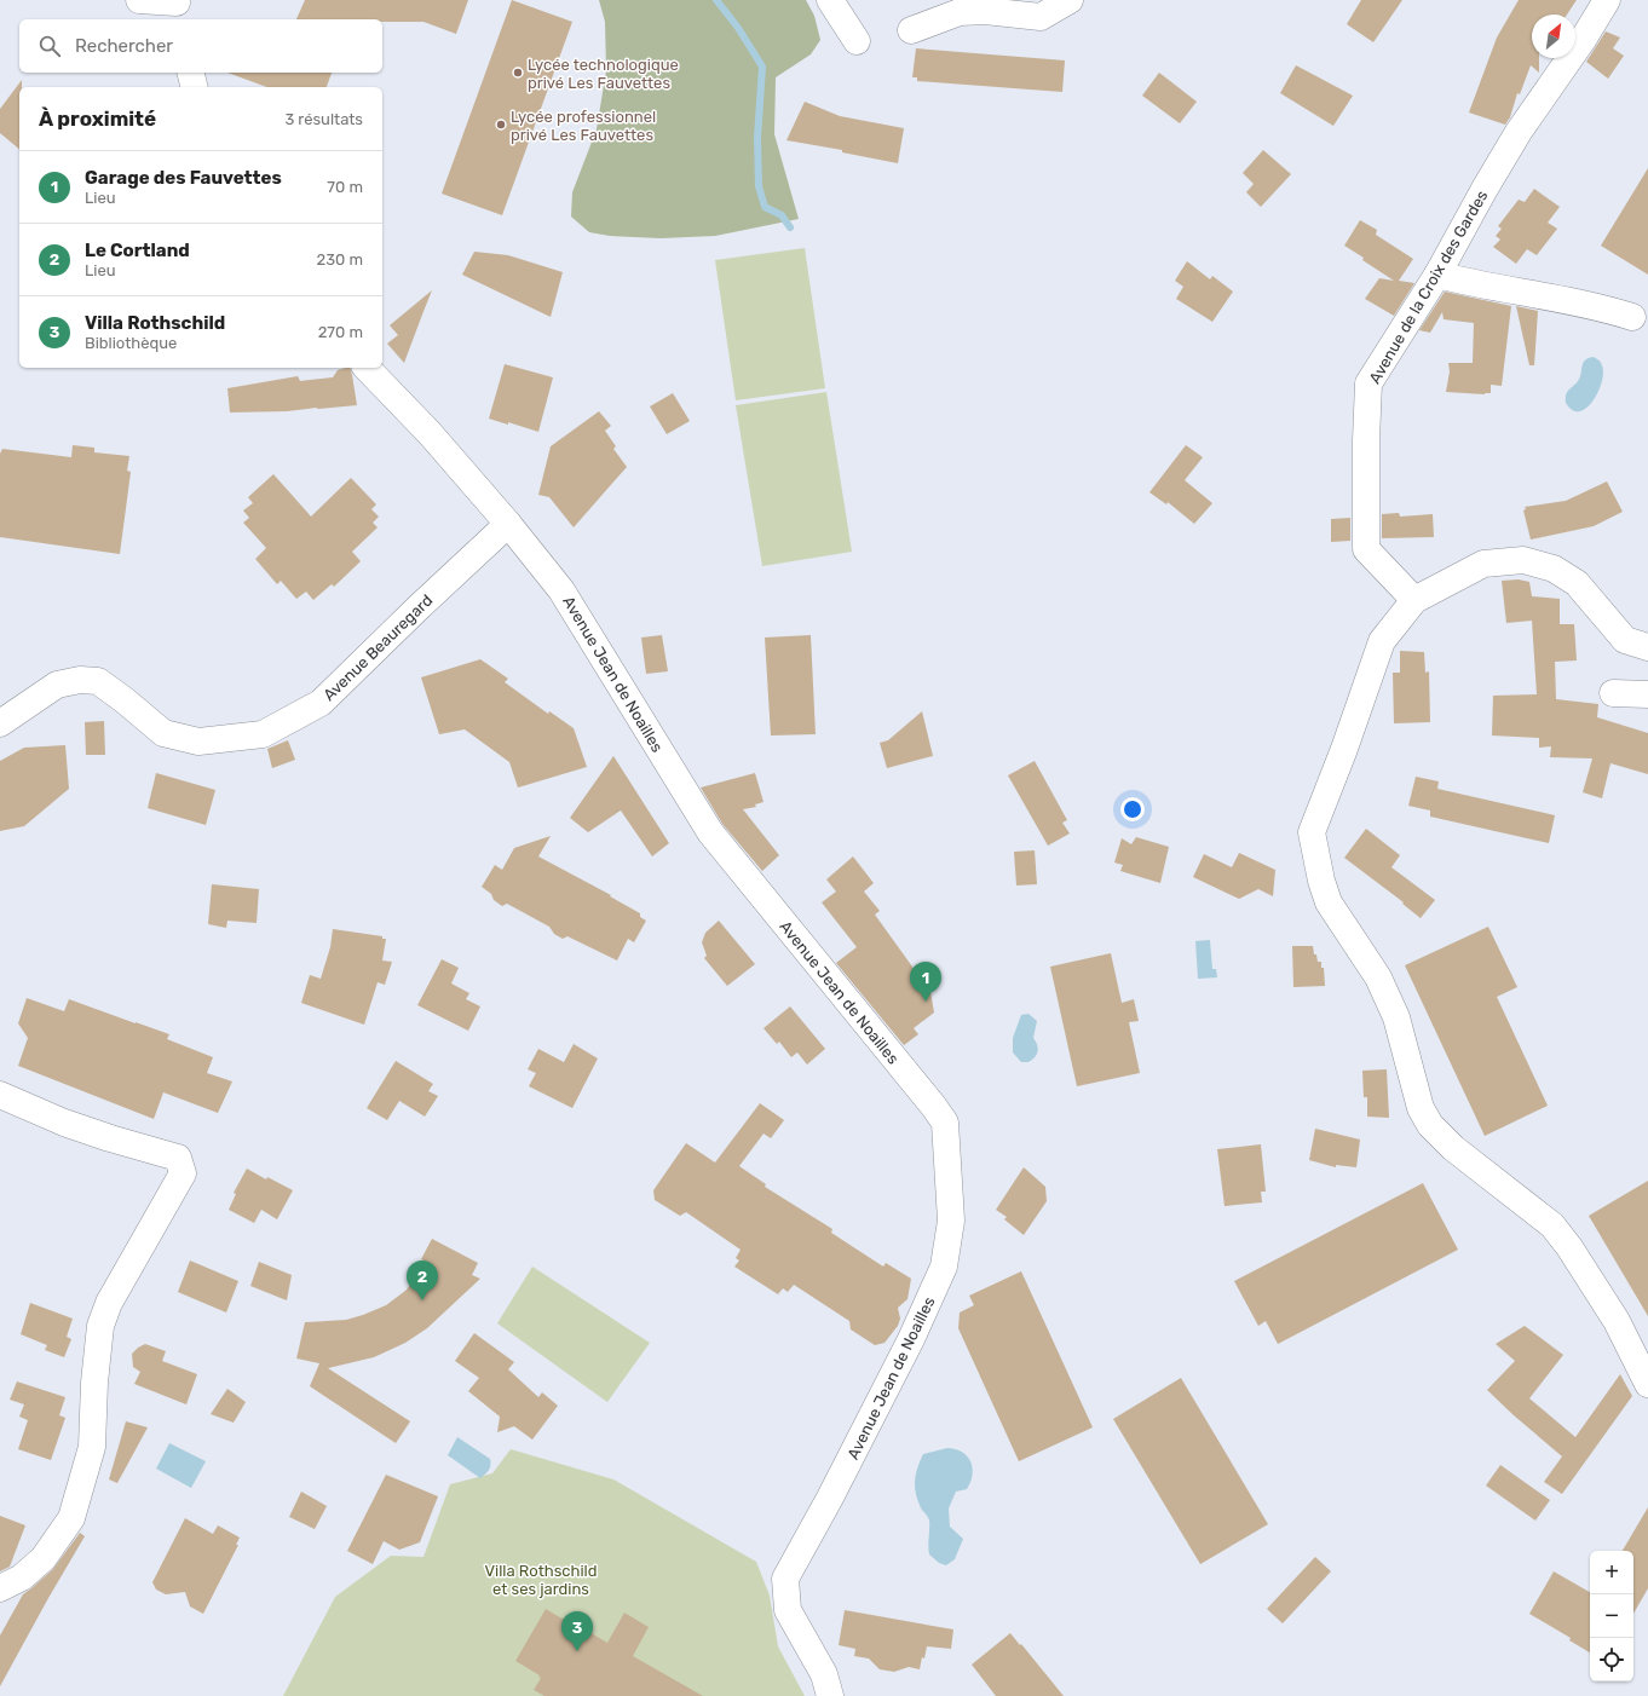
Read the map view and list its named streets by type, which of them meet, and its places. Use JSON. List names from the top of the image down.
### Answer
{
  "streets": {
    "street": ["Avenue de la Croix des Gardes", "Avenue Beauregard", "Avenue Jean de Noailles"]
  },
  "crossings": [
    ["Avenue Beauregard", "Avenue Jean de Noailles"]
  ],
  "parks": ["Villa Rothschild et ses jardins"],
  "places": ["Lycée technologique privé Les Fauvettes", "Lycée professionnel privé Les Fauvettes"],
  "north": "top right",
  "page": {
    "search": "Rechercher",
    "heading": ["À proximité", "3 résultats"],
    "list": [
      {
        "mark": "1",
        "name": "Garage des Fauvettes",
        "note": "Lieu",
        "value": "70 m"
      },
      {
        "mark": "2",
        "name": "Le Cortland",
        "note": "Lieu",
        "value": "230 m"
      },
      {
        "mark": "3",
        "name": "Villa Rothschild",
        "note": "Bibliothèque",
        "value": "270 m"
      }
    ],
    "pins": ["1", "2", "3"],
    "map_buttons": ["+", "−"]
  }
}
